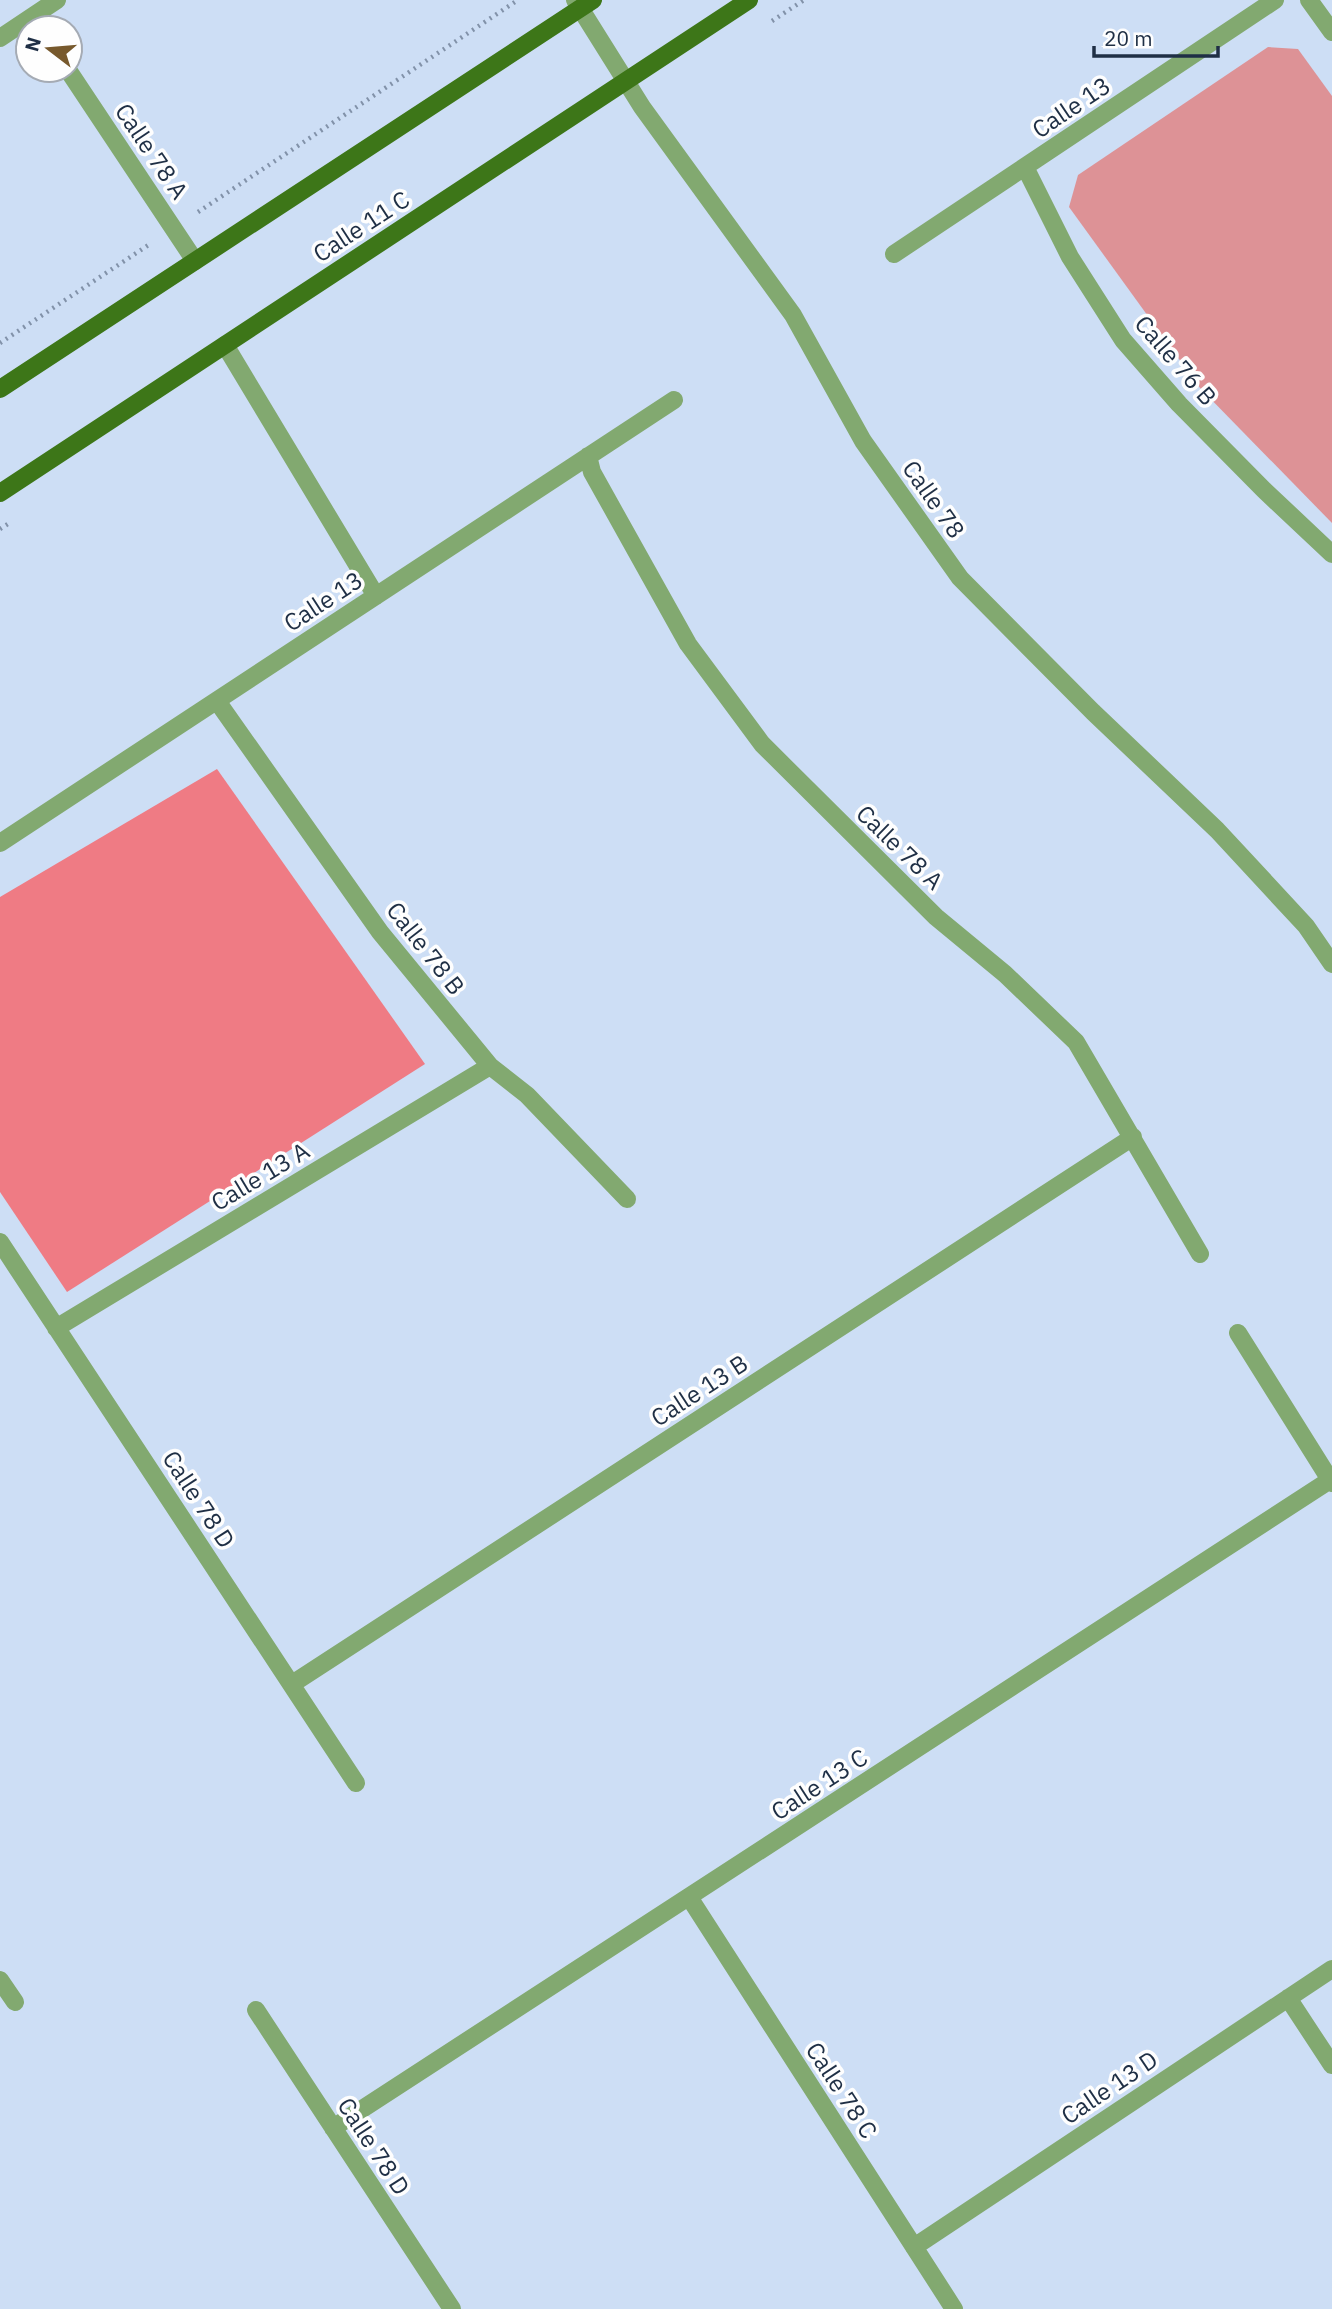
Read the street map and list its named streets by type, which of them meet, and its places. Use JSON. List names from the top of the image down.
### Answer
{
  "streets": {
    "main road": ["Calle 11 C"],
    "street": [
      "Calle 13",
      "Calle 78 A",
      "Calle 76 B",
      "Calle 78",
      "Calle 78 B",
      "Calle 13 A",
      "Calle 13 B",
      "Calle 78 D",
      "Calle 13 C",
      "Calle 13 D",
      "Calle 78 C"
    ]
  },
  "crossings": [
    ["Calle 13", "Calle 78 A"],
    ["Calle 13", "Calle 76 B"],
    ["Calle 13", "Calle 78 B"],
    ["Calle 78 A", "Calle 13 B"],
    ["Calle 11 C", "Calle 78"],
    ["Calle 78 B", "Calle 13 A"],
    ["Calle 13 A", "Calle 78 D"],
    ["Calle 13 B", "Calle 78 D"],
    ["Calle 78 D", "Calle 13 C"],
    ["Calle 13 C", "Calle 78 C"],
    ["Calle 13 D", "Calle 78 C"]
  ],
  "scale_bar": "20 m",
  "north": "left"
}
